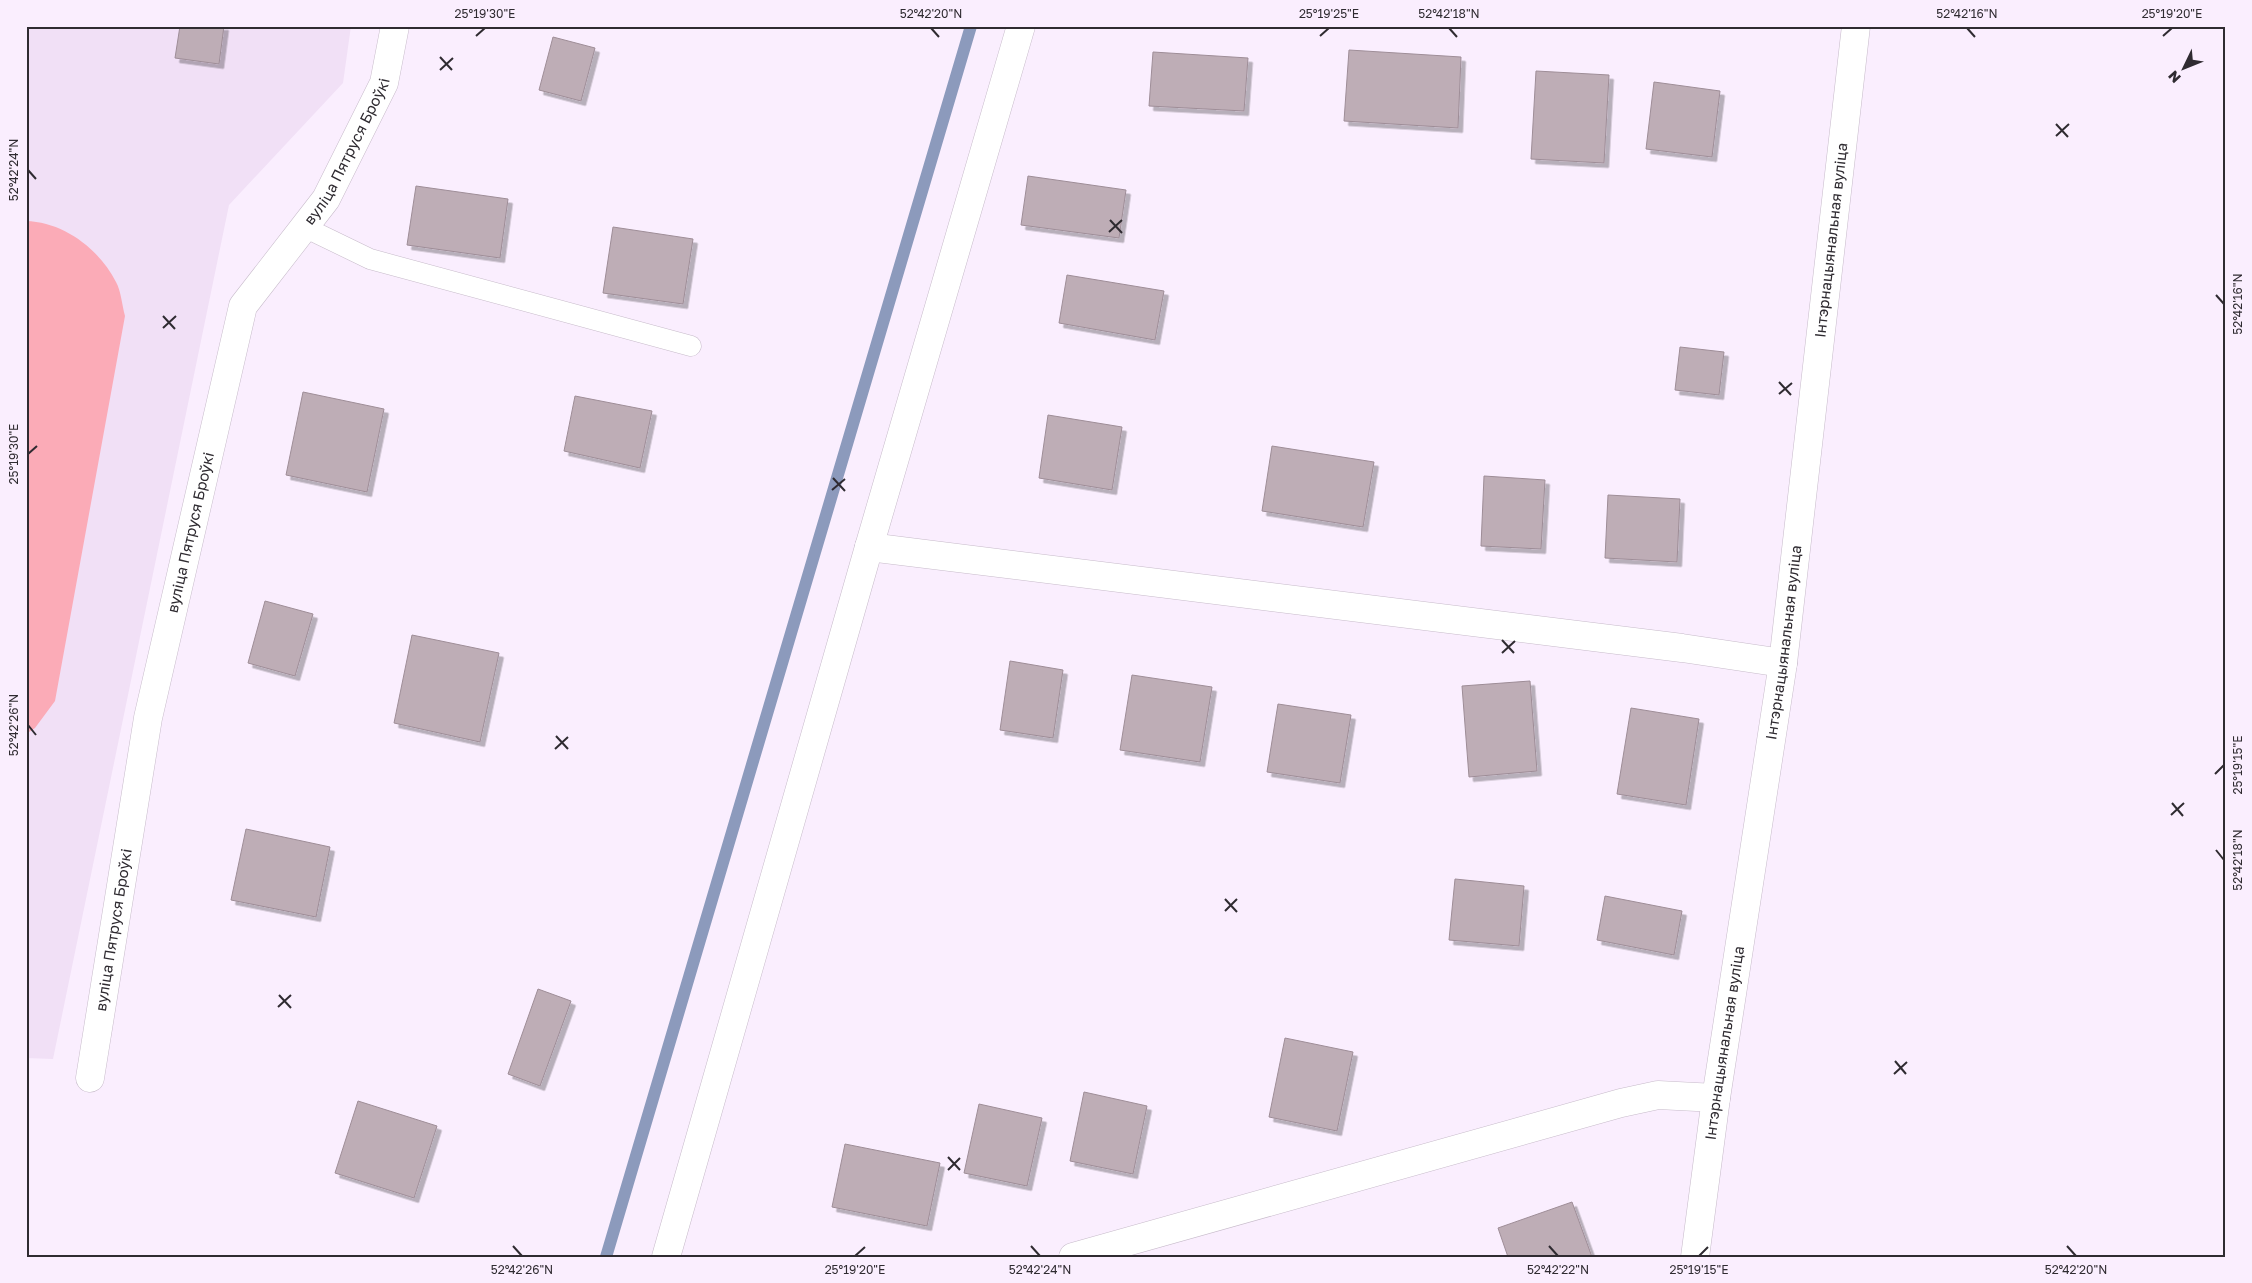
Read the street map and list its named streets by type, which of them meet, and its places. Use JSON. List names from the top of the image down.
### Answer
{
  "streets": {
    "street": ["вуліца Пятруся Броўкі", "Інтэрнацыянальная вуліца"]
  },
  "north": "bottom left",
  "coordinates": [
    "25°19'30\"E",
    "52°42'20\"N",
    "25°19'25\"E",
    "52°42'18\"N",
    "52°42'16\"N",
    "25°19'20\"E",
    "52°42'24\"N",
    "52°42'26\"N",
    "25°19'15\"E",
    "52°42'22\"N"
  ]
}
